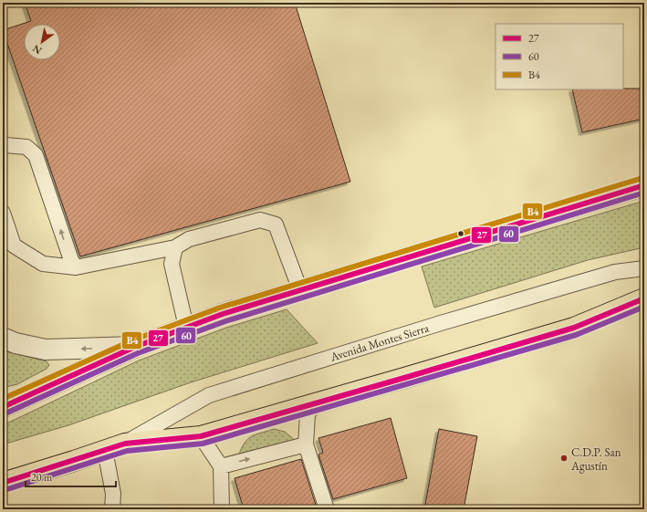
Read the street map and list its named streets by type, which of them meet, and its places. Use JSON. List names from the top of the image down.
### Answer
{
  "streets": {
    "main road": ["Avenida Montes Sierra"]
  },
  "places": ["C.D.P. San Agustín"],
  "lines": ["transit line B4", "transit line 27", "transit line 60"],
  "legend": ["27", "60", "B4"],
  "scale_bar": "20 m",
  "north": "bottom left"
}
